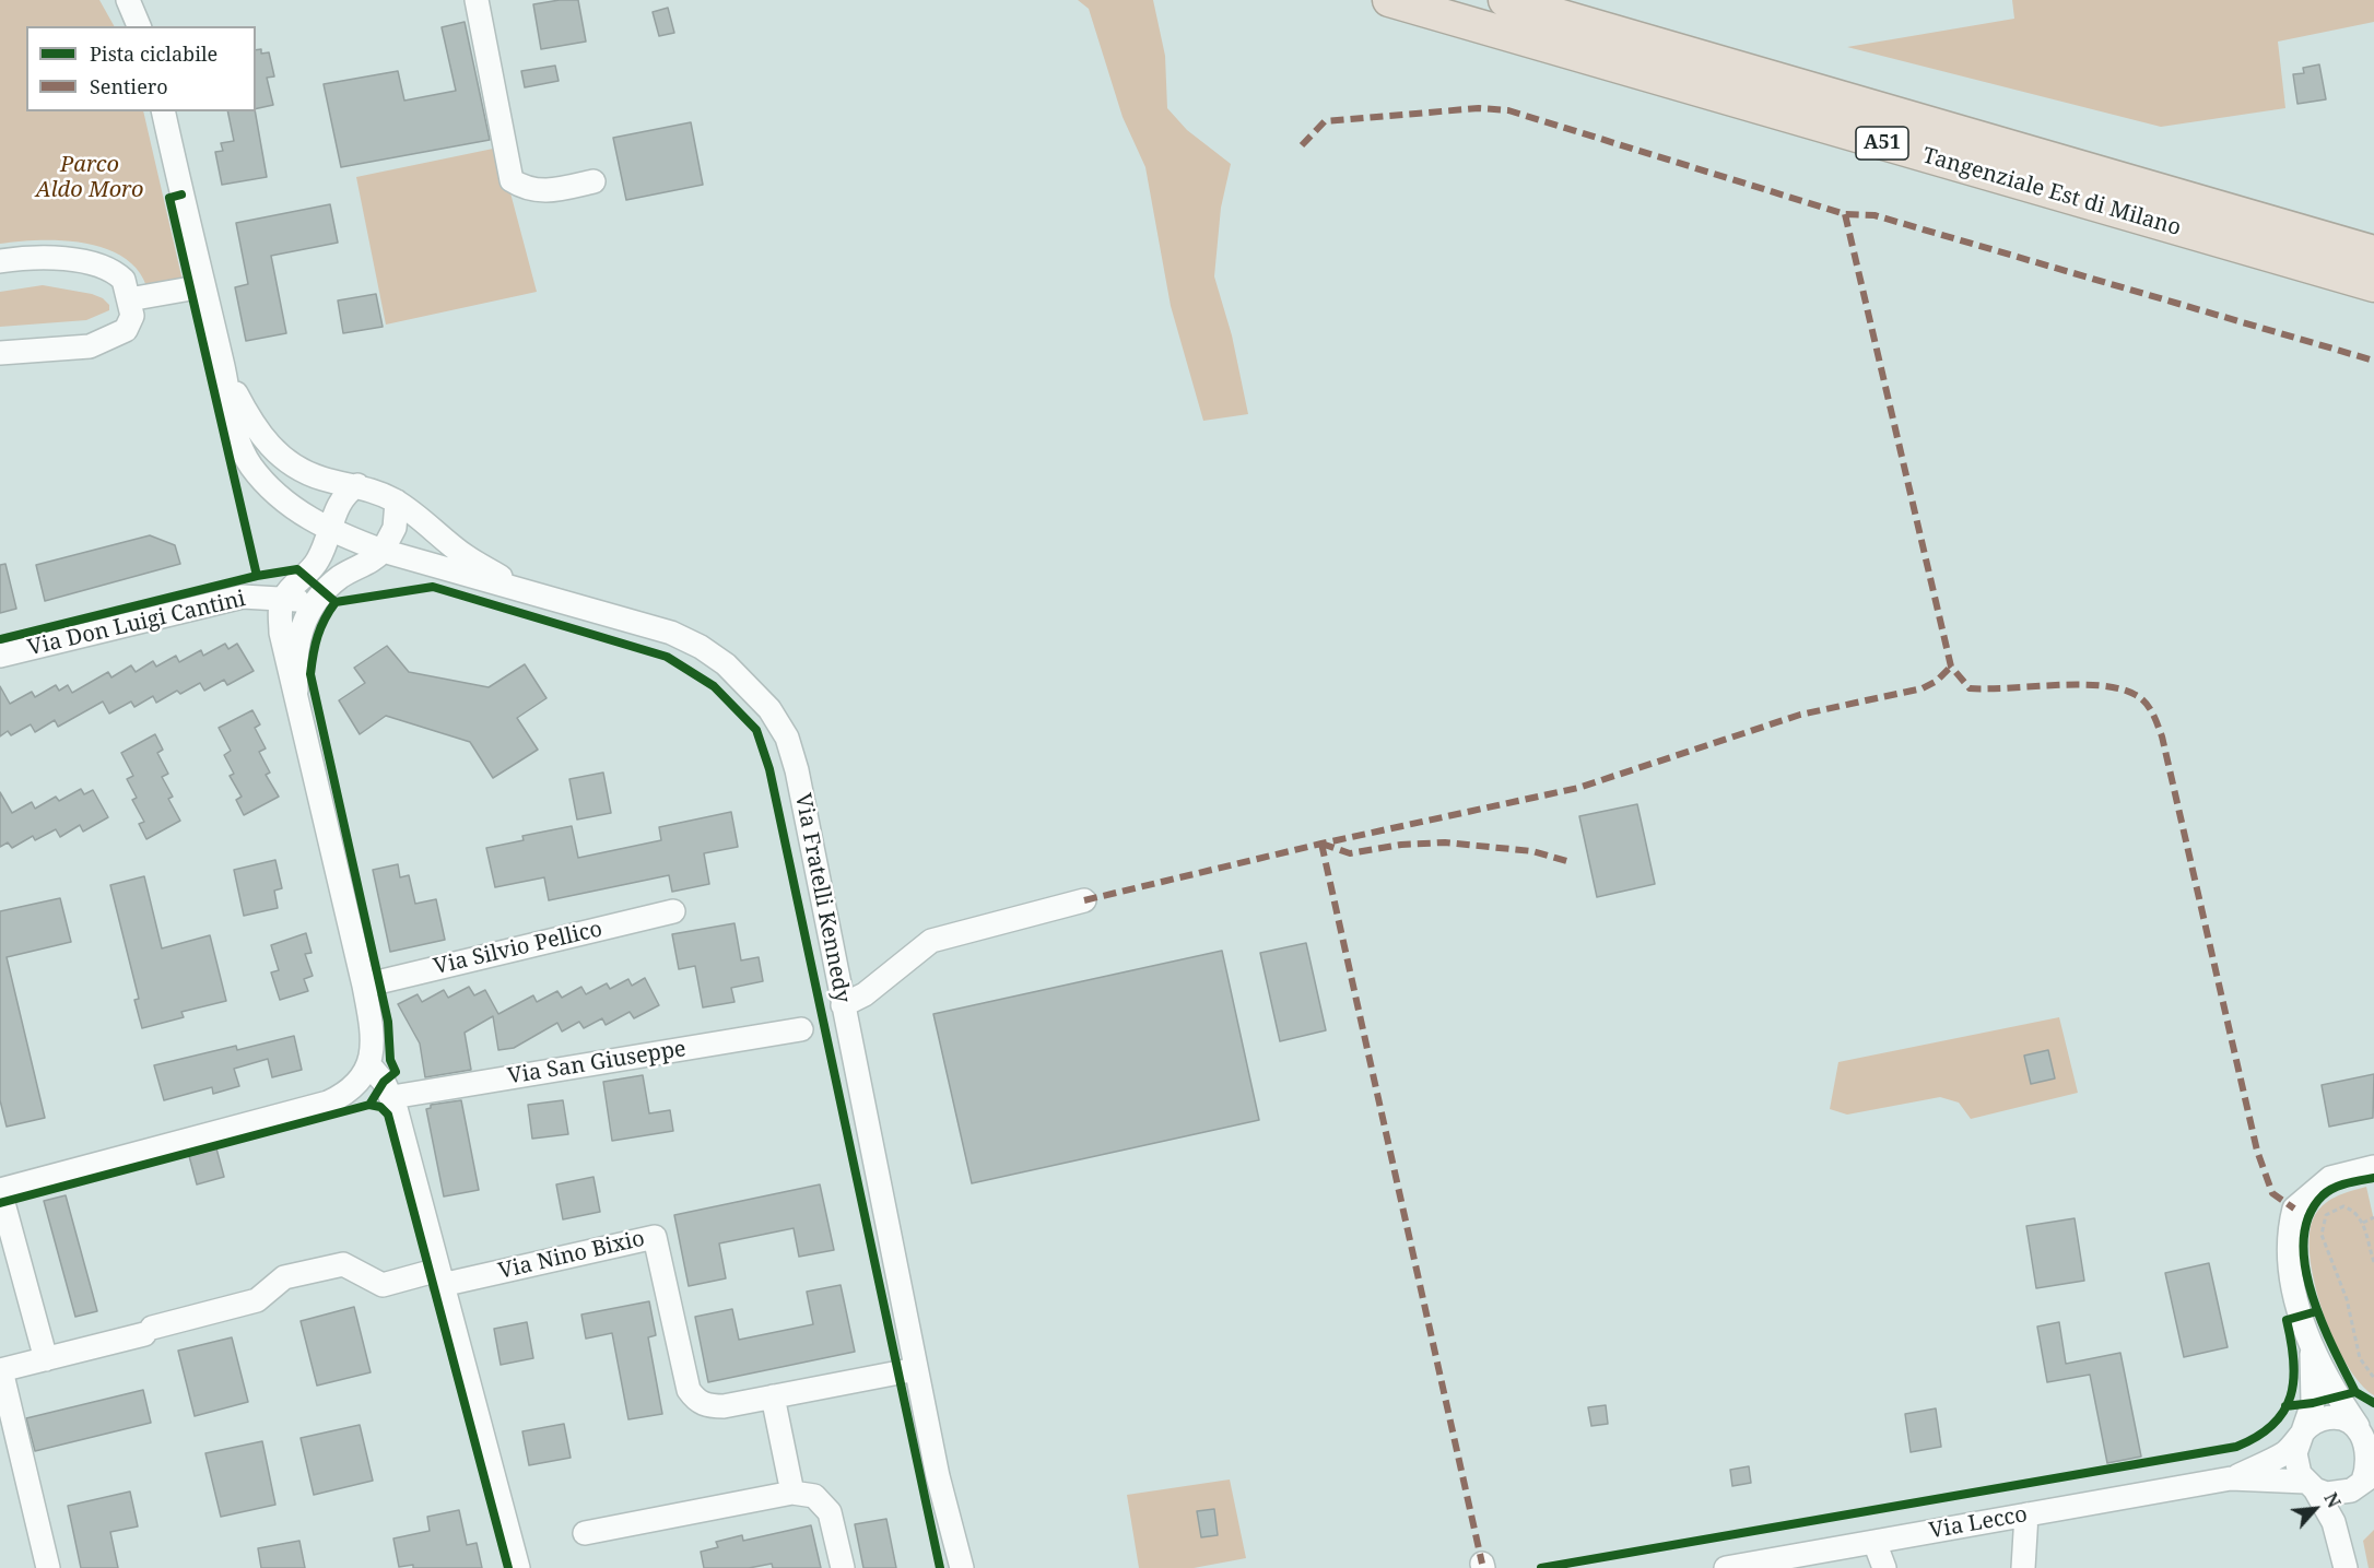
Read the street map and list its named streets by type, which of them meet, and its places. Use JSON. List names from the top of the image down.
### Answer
{
  "streets": {
    "highway": ["A51", "Tangenziale Est di Milano"],
    "street": [
      "Via Don Luigi Cantini",
      "Via Fratelli Kennedy",
      "Via Silvio Pellico",
      "Via San Giuseppe",
      "Via Nino Bixio",
      "Via Lecco"
    ]
  },
  "parks": ["Parco Aldo Moro"],
  "legend": ["Pista ciclabile", "Sentiero"],
  "north": "top right"
}
